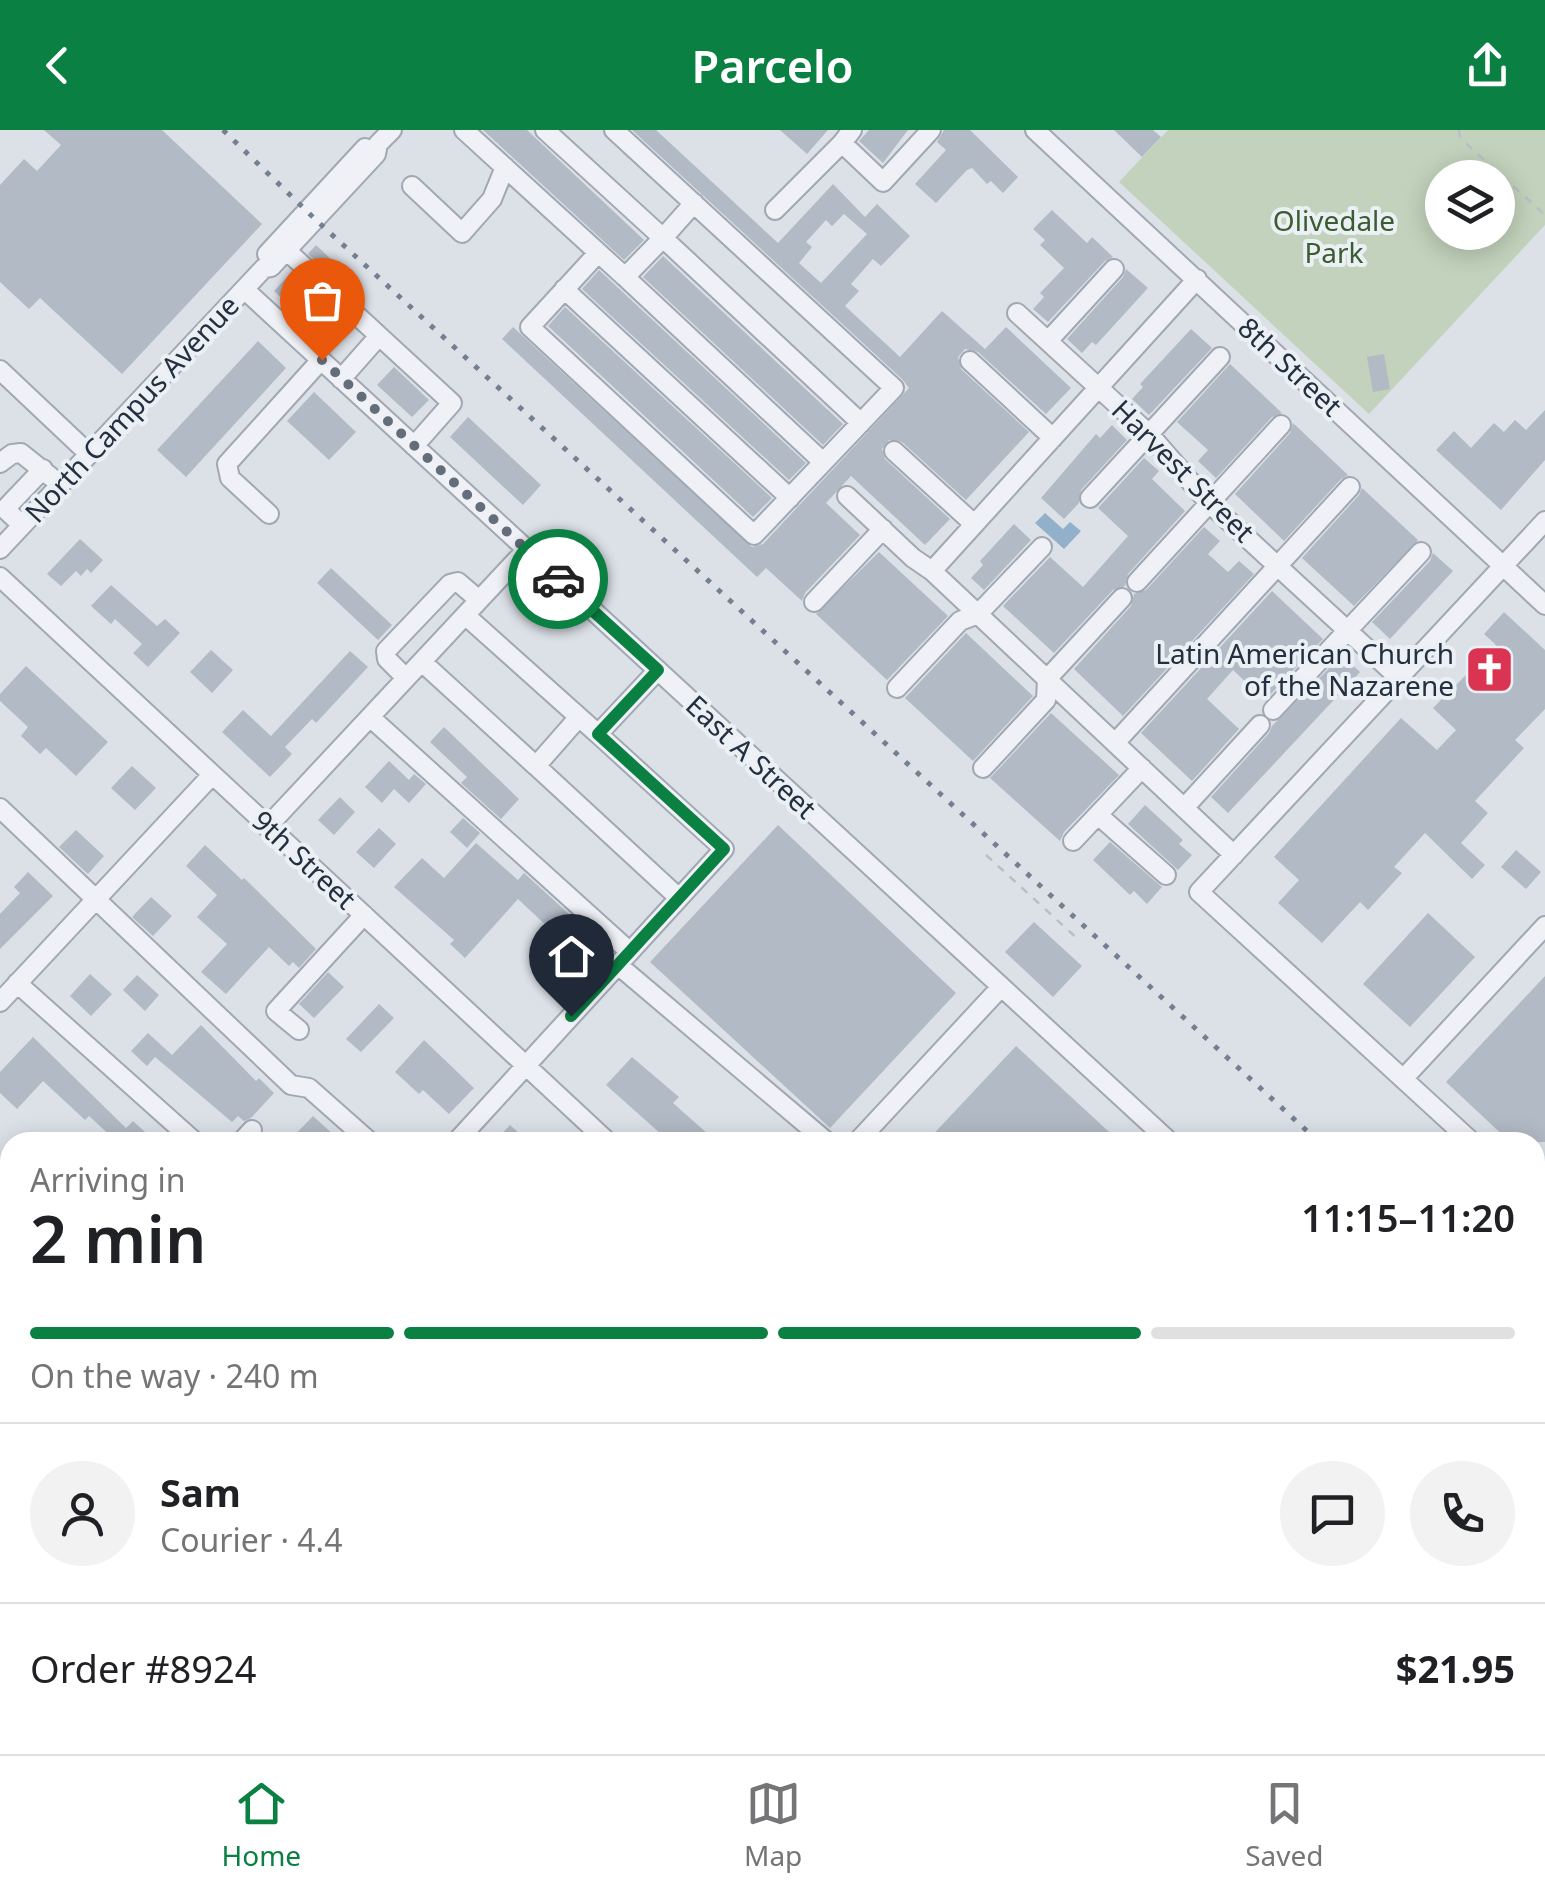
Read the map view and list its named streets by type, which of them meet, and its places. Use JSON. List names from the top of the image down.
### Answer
{
  "streets": {
    "street": [
      "8th Street",
      "North Campus Avenue",
      "Harvest Street",
      "East A Street",
      "9th Street"
    ]
  },
  "crossings": [
    ["North Campus Avenue", "East A Street"]
  ],
  "parks": ["Olivedale Park"],
  "places": {
    "church": ["Latin American Church of the Nazarene"]
  },
  "page": {
    "header": "Parcelo",
    "heading": ["2 min", "Arriving in", "11:15–11:20"],
    "panel": [
      "Sam",
      "Courier · 4.4",
      "Order #8924",
      "$21.95"
    ],
    "bar": "On the way · 240 m",
    "tabs": ["Home", "Map", "Saved"]
  }
}
